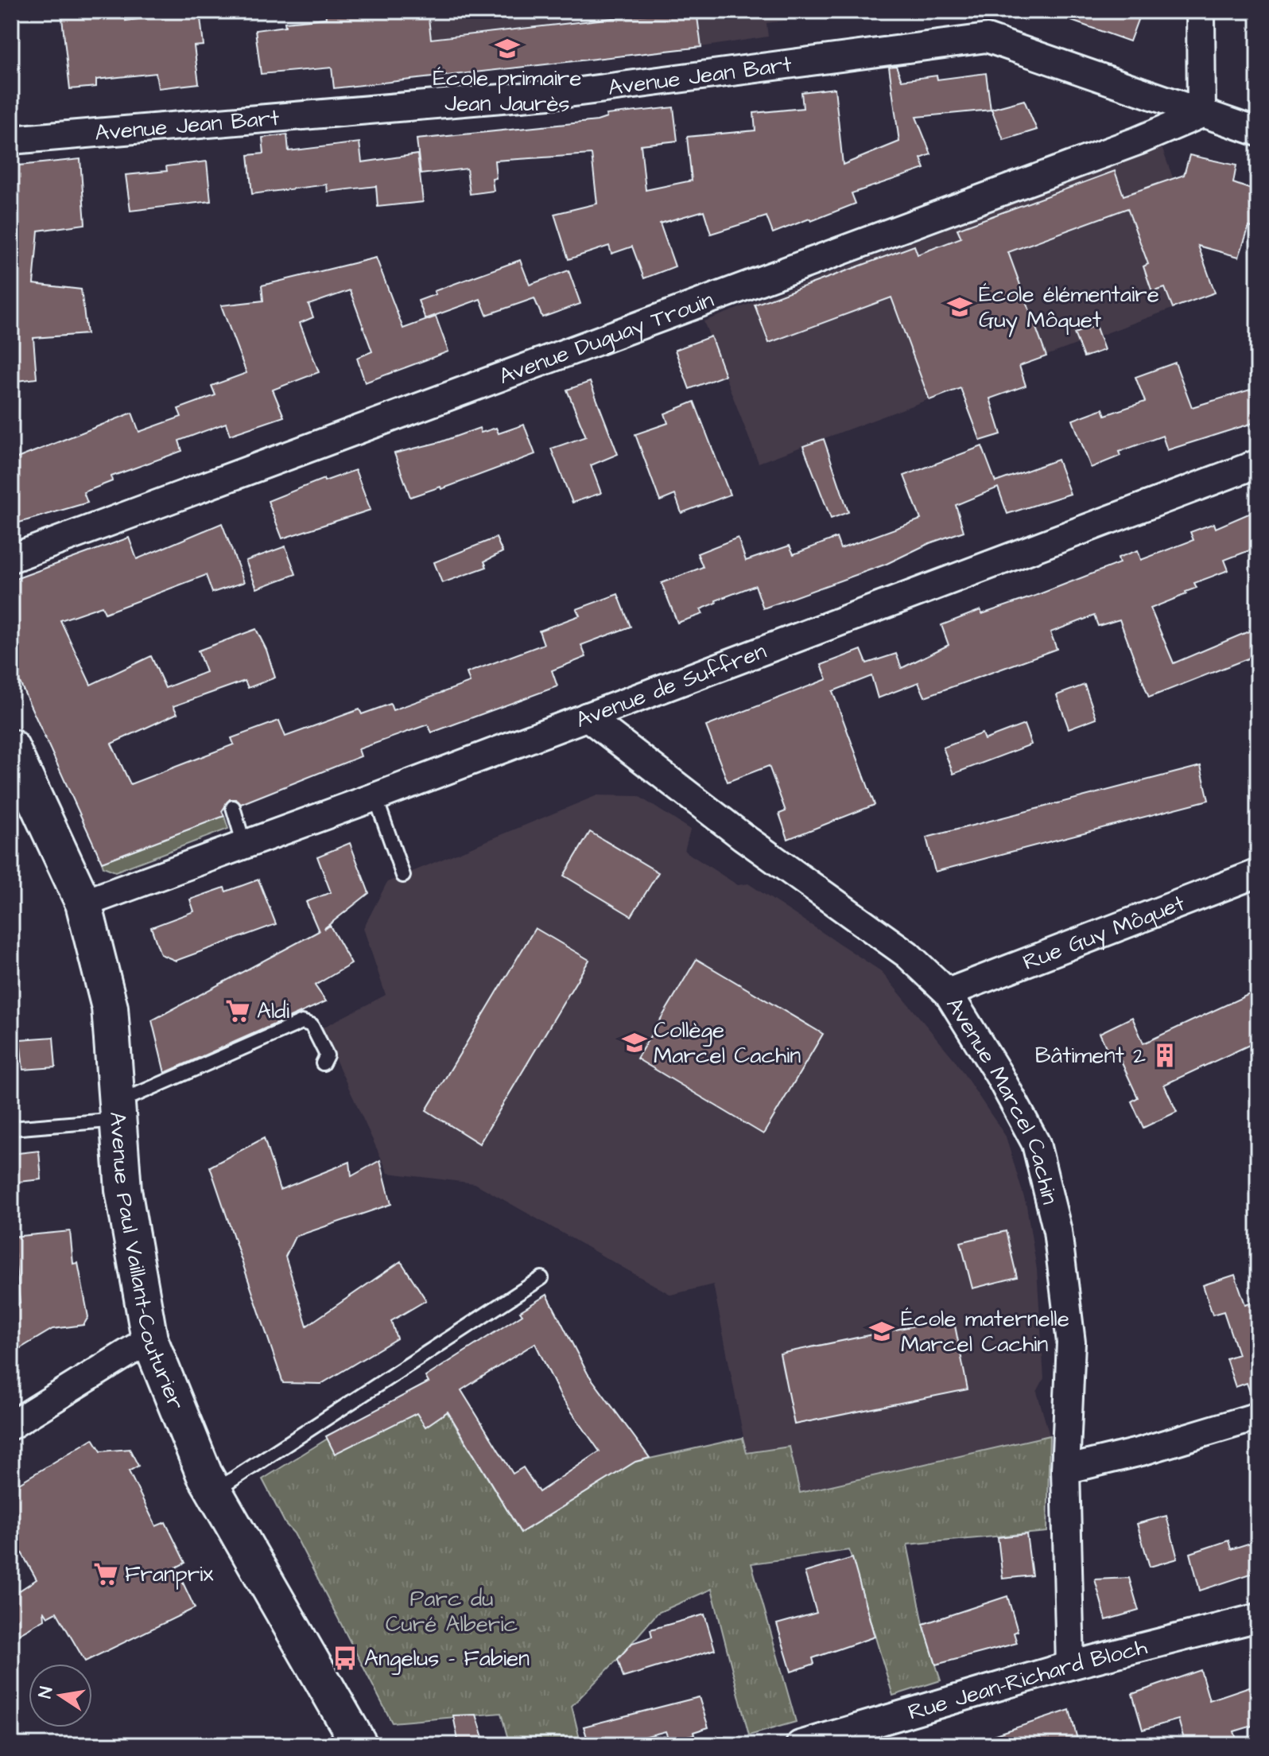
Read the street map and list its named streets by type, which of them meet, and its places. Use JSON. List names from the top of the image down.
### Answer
{
  "streets": {
    "main road": ["Avenue Paul Vaillant-Couturier"],
    "street": [
      "Avenue Jean Bart",
      "Avenue Duguay Trouin",
      "Avenue de Suffren",
      "Rue Guy Môquet",
      "Avenue Marcel Cachin",
      "Rue Jean-Richard Bloch"
    ]
  },
  "crossings": [
    ["Avenue Jean Bart", "Avenue Duguay Trouin"],
    ["Avenue de Suffren", "Avenue Marcel Cachin"],
    ["Avenue de Suffren", "Avenue Paul Vaillant-Couturier"],
    ["Rue Guy Môquet", "Avenue Marcel Cachin"],
    ["Avenue Marcel Cachin", "Rue Jean-Richard Bloch"]
  ],
  "parks": ["Parc du Curé Alberic"],
  "places": {
    "school or university": [
      "École primaire Jean Jaurès",
      "École élémentaire Guy Môquet",
      "Collège Marcel Cachin",
      "École maternelle Marcel Cachin"
    ],
    "supermarket": ["Aldi", "Franprix"],
    "building": ["Bâtiment 2"],
    "bus stop": ["Angelus - Fabien"]
  },
  "north": "left"
}
